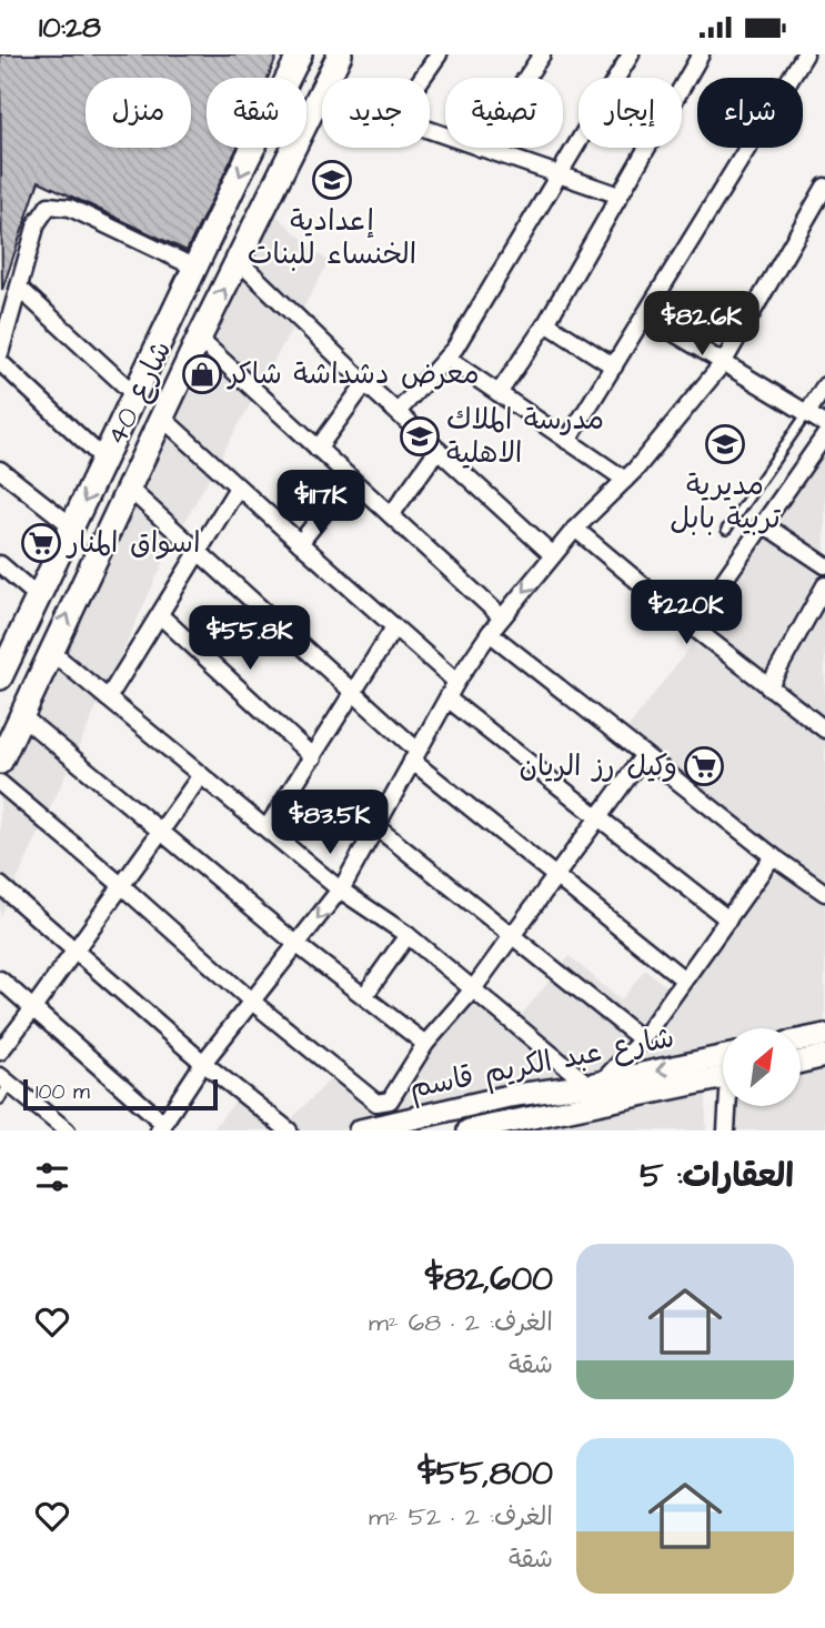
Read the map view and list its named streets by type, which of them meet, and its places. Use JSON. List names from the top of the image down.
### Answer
{
  "streets": {
    "main road": ["شارع 40", "شارع عبد الكريم قاسم"]
  },
  "places": {
    "school or university": ["إعدادية الخنساء للبنات", "مدرسة الملاك الاهلية", "مديرية تربية بابل"],
    "shop": ["معرض دشداشة شاكر"],
    "supermarket": ["اسواق المنار", "وكيل رز الريان"]
  },
  "scale_bar": "100 m",
  "north": "top right",
  "page": {
    "status": "10:28",
    "chip": [
      "شراء",
      "إيجار",
      "تصفية",
      "جديد",
      "شقة",
      "منزل"
    ],
    "price": [
      "$82.6K",
      "$117K",
      "$220K",
      "$55.8K",
      "$83.5K"
    ],
    "scale": "100 m",
    "heading": "العقارات: 5",
    "list": [
      {
        "name": "$82,600",
        "note": "الغرف: 2 · 68 m² · شقة"
      },
      {
        "name": "$55,800",
        "note": "الغرف: 2 · 52 m² · شقة"
      }
    ]
  }
}
